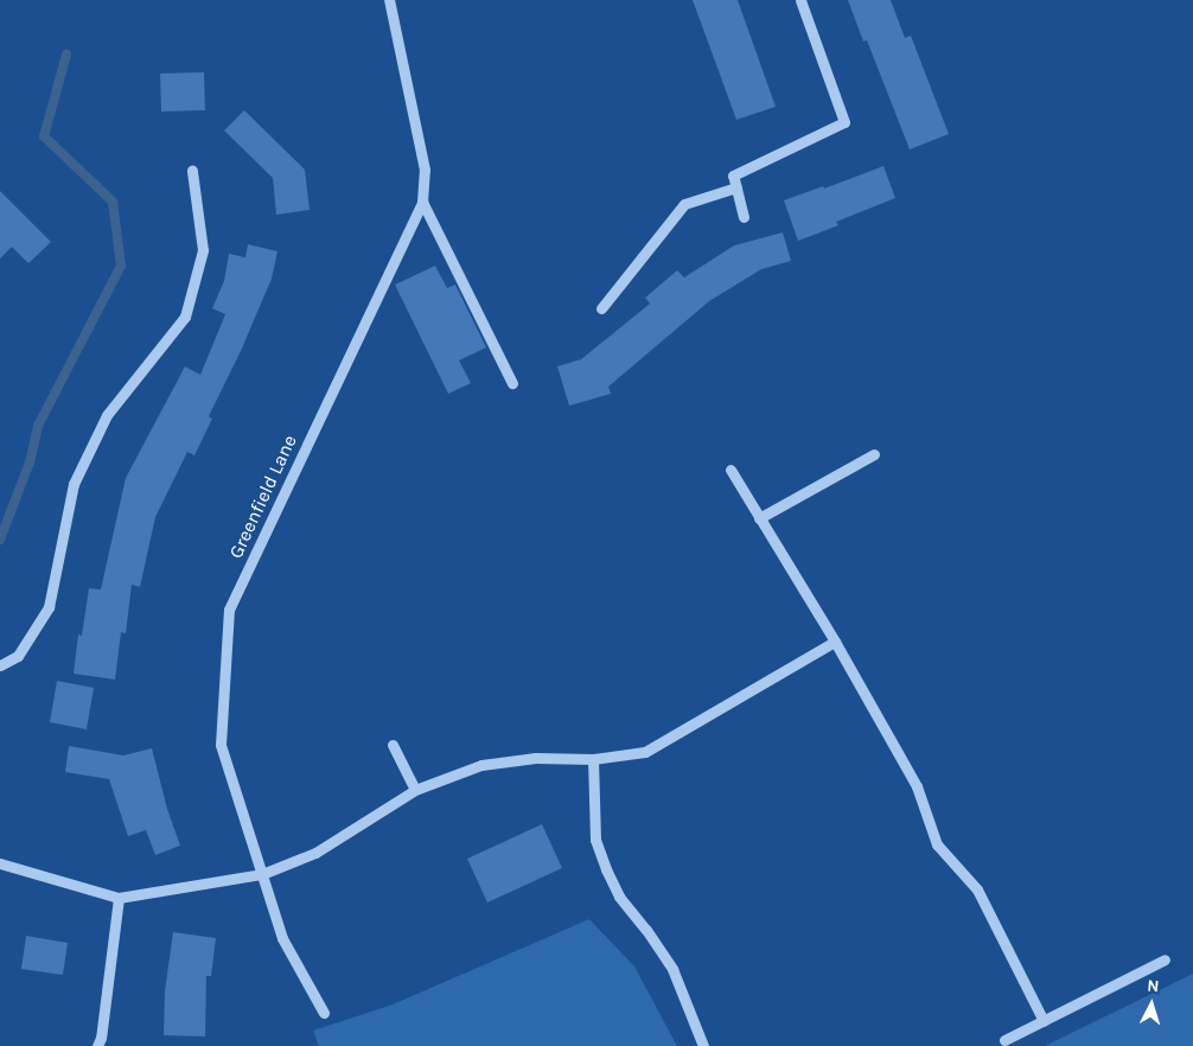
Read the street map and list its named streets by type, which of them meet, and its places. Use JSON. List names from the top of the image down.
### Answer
{
  "streets": {
    "street": ["Greenfield Lane"]
  },
  "north": "top"
}
